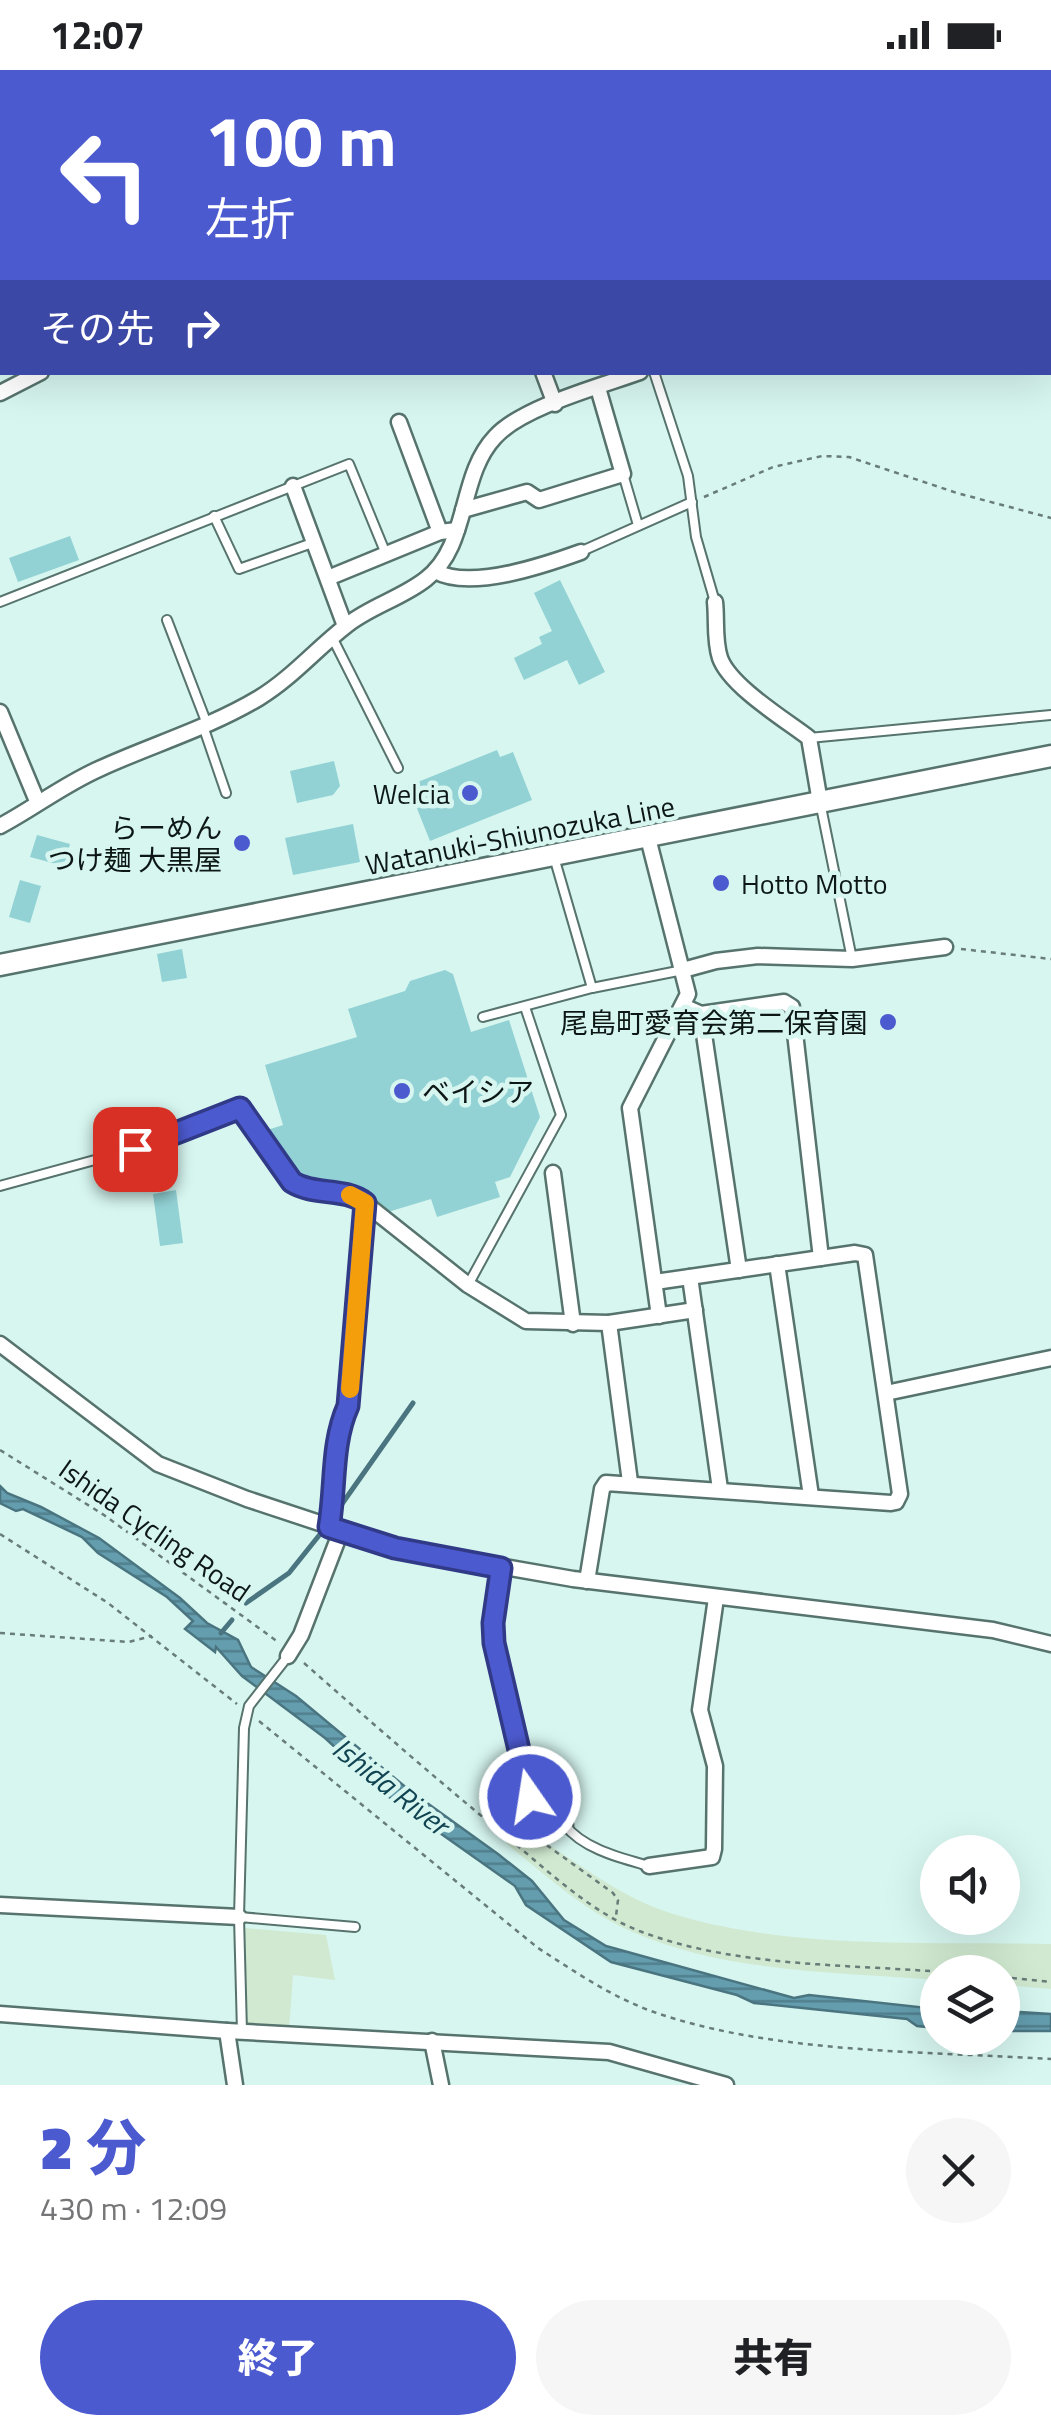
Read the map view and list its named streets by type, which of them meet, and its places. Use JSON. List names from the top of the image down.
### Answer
{
  "streets": {
    "main road": ["Watanuki-Shiunozuka Line"],
    "path": ["Ishida Cycling Road"]
  },
  "water": ["Ishida River"],
  "places": [
    "Welcia",
    "らーめん つけ麺 大黒屋",
    "Hotto Motto",
    "尾島町愛育会第二保育園",
    "ベイシア"
  ],
  "page": {
    "status": "12:07",
    "turn": ["100 m", "左折"],
    "then": "その先",
    "heading": ["2 分", "430 m · 12:09"],
    "buttons": ["終了", "共有"]
  }
}
